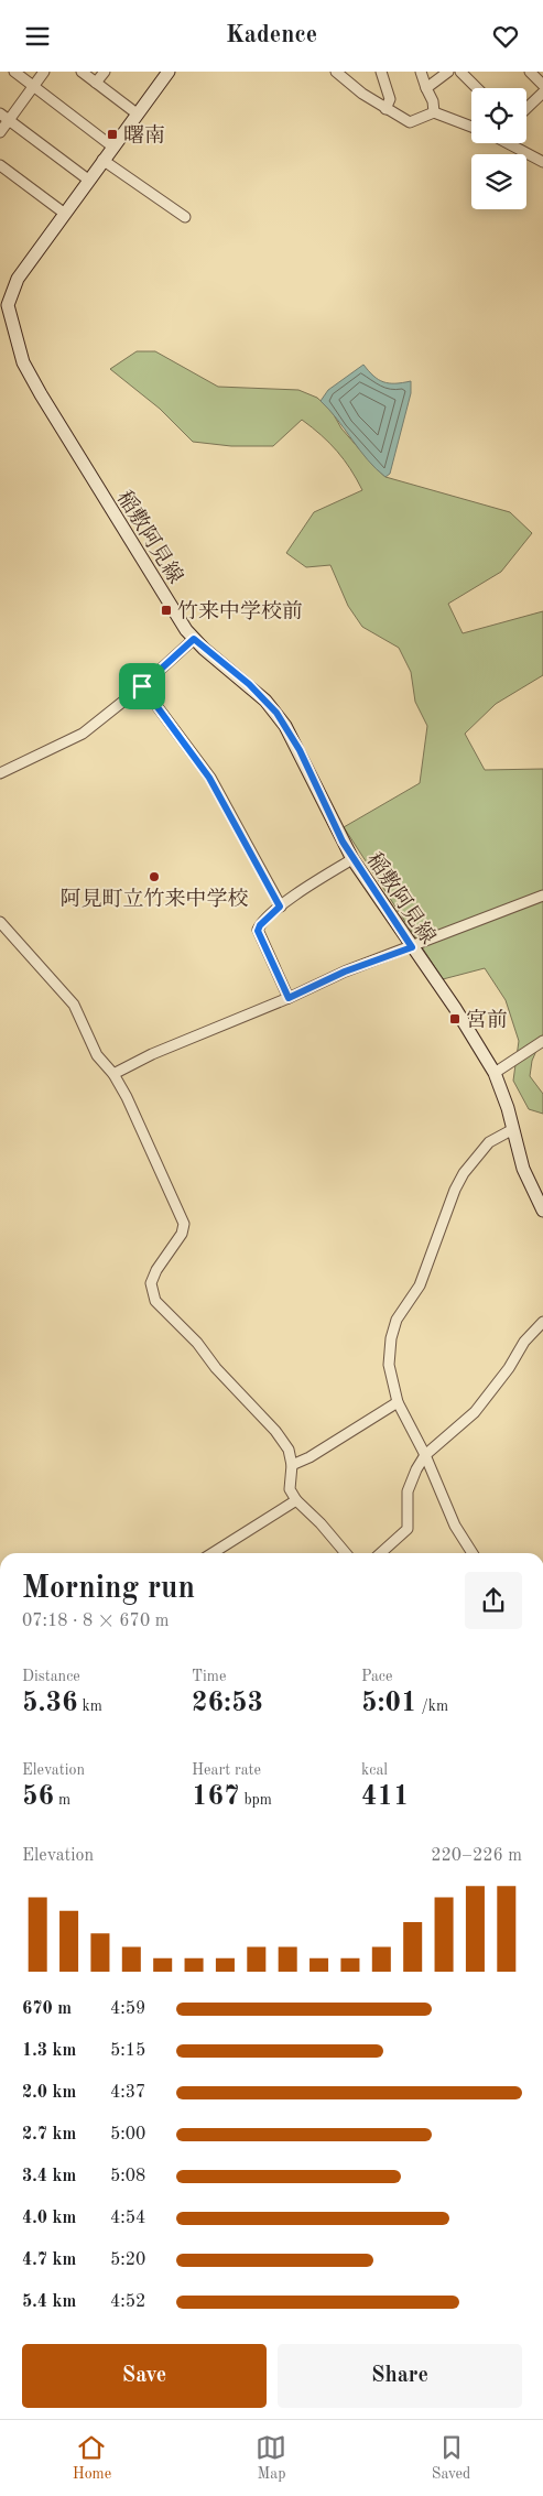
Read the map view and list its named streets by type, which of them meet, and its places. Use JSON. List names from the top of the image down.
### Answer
{
  "streets": {
    "main road": ["稲敷阿見線"]
  },
  "places": {
    "transit": ["曙南", "竹来中学校前", "宮前"],
    "other": ["阿見町立竹来中学校"]
  },
  "page": {
    "header": "Kadence",
    "heading": ["Morning run", "07:18 · 8 × 670 m"],
    "stats": [
      ["Distance", "5.36 km"],
      ["Time", "26:53"],
      ["Pace", "5:01 /km"],
      ["Elevation", "56 m"],
      ["Heart rate", "167 bpm"],
      ["kcal", "411"]
    ],
    "chart": ["Elevation", "220–226 m"],
    "list": [
      {
        "name": "670 m",
        "note": "4:59"
      },
      {
        "name": "1.3 km",
        "note": "5:15"
      },
      {
        "name": "2.0 km",
        "note": "4:37"
      },
      {
        "name": "2.7 km",
        "note": "5:00"
      },
      {
        "name": "3.4 km",
        "note": "5:08"
      },
      {
        "name": "4.0 km",
        "note": "4:54"
      },
      {
        "name": "4.7 km",
        "note": "5:20"
      },
      {
        "name": "5.4 km",
        "note": "4:52"
      }
    ],
    "buttons": ["Save", "Share"],
    "tabs": ["Home", "Map", "Saved"]
  }
}
